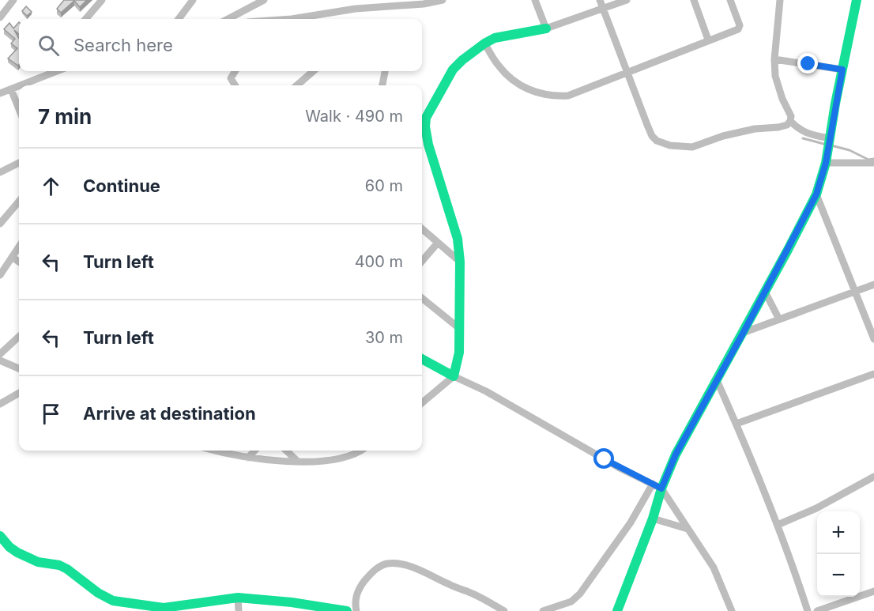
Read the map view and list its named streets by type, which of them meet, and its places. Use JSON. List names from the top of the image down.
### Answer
{
  "page": {
    "search": "Search here",
    "heading": ["7 min", "Walk · 490 m"],
    "list": [
      ["Continue", "60 m"],
      ["Turn left", "400 m"],
      ["Turn left", "30 m"],
      "Arrive at destination"
    ],
    "map_buttons": ["+", "−"]
  }
}
